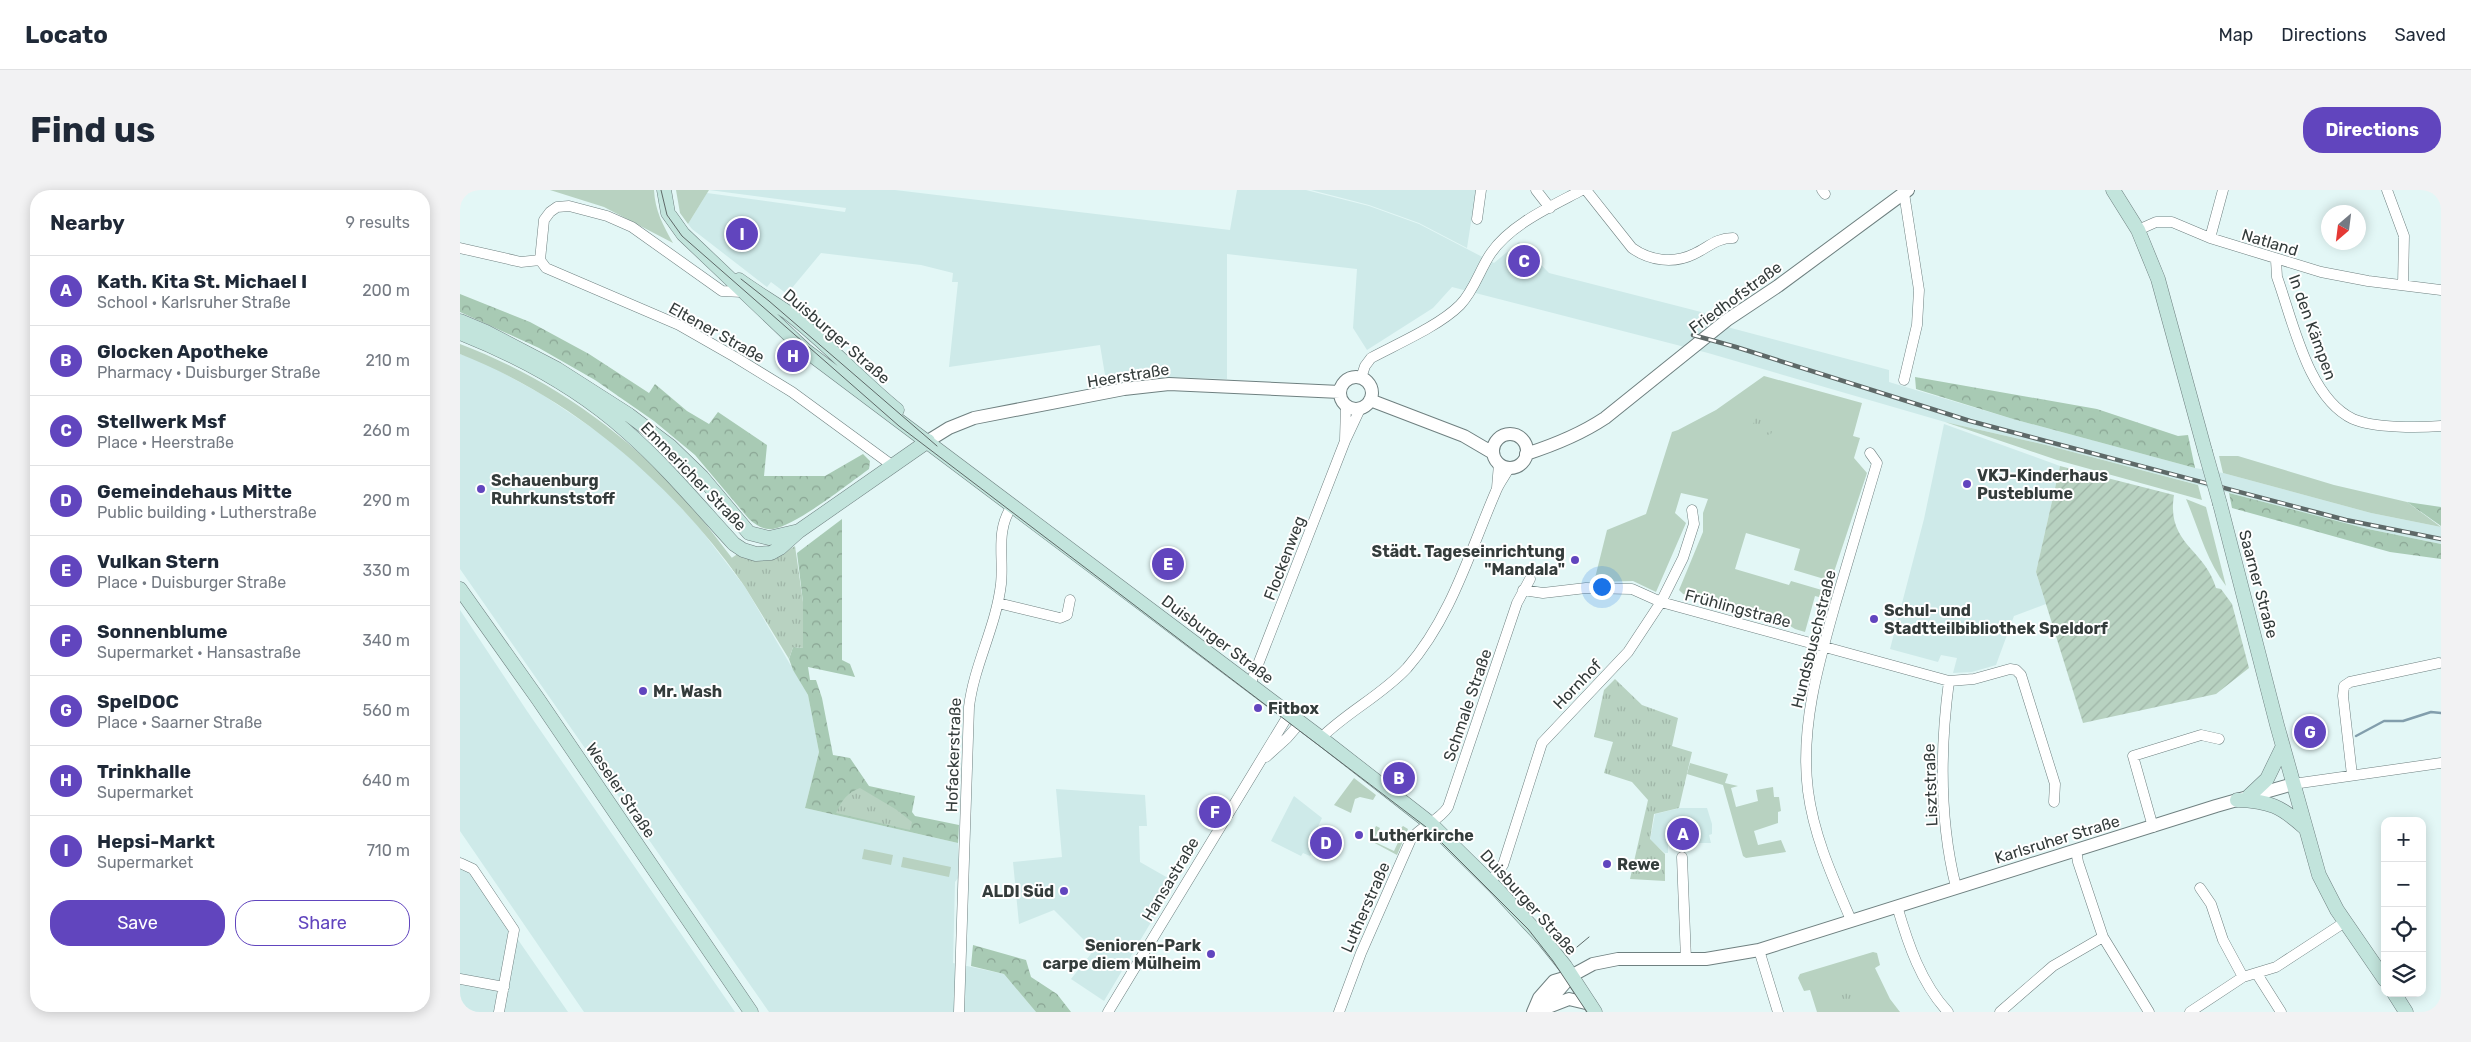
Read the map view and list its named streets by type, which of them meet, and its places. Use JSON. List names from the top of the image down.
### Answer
{
  "streets": {
    "main road": [
      "Duisburger Straße",
      "Emmericher Straße",
      "Saarner Straße",
      "Weseler Straße"
    ],
    "street": [
      "Natland",
      "Friedhofstraße",
      "In den Kämpen",
      "Eltener Straße",
      "Heerstraße",
      "Flockenweg",
      "Frühlingstraße",
      "Hundsbuschstraße",
      "Hornhof",
      "Schmale Straße",
      "Hofackerstraße",
      "Lisztstraße",
      "Karlsruher Straße",
      "Hansastraße",
      "Lutherstraße"
    ]
  },
  "crossings": [
    ["Natland", "In den Kämpen"],
    ["Natland", "Saarner Straße"],
    ["Friedhofstraße", "Duisburger Straße"],
    ["Eltener Straße", "Emmericher Straße"],
    ["Duisburger Straße", "Heerstraße"],
    ["Duisburger Straße", "Emmericher Straße"],
    ["Duisburger Straße", "Flockenweg"],
    ["Duisburger Straße", "Hornhof"],
    ["Duisburger Straße", "Schmale Straße"],
    ["Duisburger Straße", "Hofackerstraße"],
    ["Duisburger Straße", "Karlsruher Straße"],
    ["Duisburger Straße", "Hansastraße"],
    ["Duisburger Straße", "Lutherstraße"],
    ["Heerstraße", "Emmericher Straße"],
    ["Heerstraße", "Flockenweg"],
    ["Saarner Straße", "Karlsruher Straße"],
    ["Frühlingstraße", "Hundsbuschstraße"],
    ["Frühlingstraße", "Hornhof"],
    ["Frühlingstraße", "Lisztstraße"],
    ["Hundsbuschstraße", "Karlsruher Straße"],
    ["Schmale Straße", "Lutherstraße"],
    ["Lisztstraße", "Karlsruher Straße"]
  ],
  "places": [
    "VKJ-Kinderhaus Pusteblume",
    "Schauenburg Ruhrkunststoff",
    "Städt. Tageseinrichtung \"Mandala\"",
    "Schul- und Stadtteilbibliothek Speldorf",
    "Mr. Wash",
    "Fitbox",
    "Lutherkirche",
    "Rewe",
    "ALDI Süd",
    "Senioren-Park carpe diem Mülheim"
  ],
  "north": "bottom left",
  "page": {
    "header": "Locato",
    "nav": ["Map", "Directions", "Saved"],
    "buttons": [
      "Directions",
      ["Save", "Share"]
    ],
    "title": "Find us",
    "heading": ["Nearby", "9 results"],
    "pins": [
      "I",
      "C",
      "H",
      "E",
      "G",
      "B",
      "F",
      "A",
      "D"
    ],
    "list": [
      {
        "mark": "A",
        "name": "Kath. Kita St. Michael I",
        "note": "School · Karlsruher Straße",
        "value": "200 m"
      },
      {
        "mark": "B",
        "name": "Glocken Apotheke",
        "note": "Pharmacy · Duisburger Straße",
        "value": "210 m"
      },
      {
        "mark": "C",
        "name": "Stellwerk Msf",
        "note": "Place · Heerstraße",
        "value": "260 m"
      },
      {
        "mark": "D",
        "name": "Gemeindehaus Mitte",
        "note": "Public building · Lutherstraße",
        "value": "290 m"
      },
      {
        "mark": "E",
        "name": "Vulkan Stern",
        "note": "Place · Duisburger Straße",
        "value": "330 m"
      },
      {
        "mark": "F",
        "name": "Sonnenblume",
        "note": "Supermarket · Hansastraße",
        "value": "340 m"
      },
      {
        "mark": "G",
        "name": "SpelDOC",
        "note": "Place · Saarner Straße",
        "value": "560 m"
      },
      {
        "mark": "H",
        "name": "Trinkhalle",
        "note": "Supermarket",
        "value": "640 m"
      },
      {
        "mark": "I",
        "name": "Hepsi-Markt",
        "note": "Supermarket",
        "value": "710 m"
      }
    ],
    "map_buttons": ["+", "−"]
  }
}
